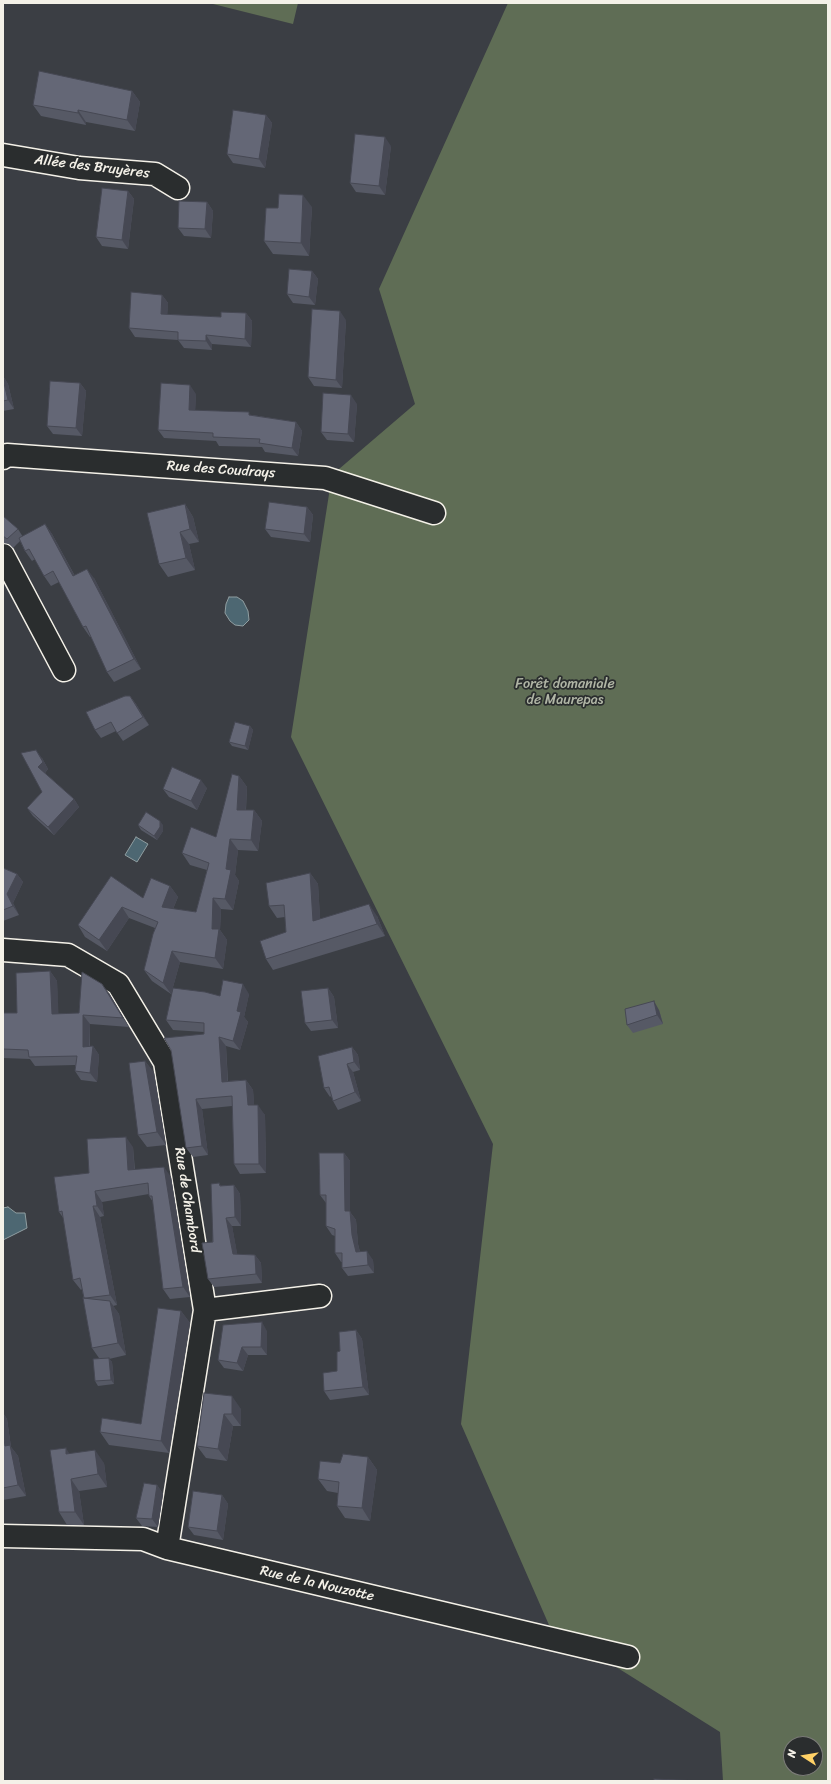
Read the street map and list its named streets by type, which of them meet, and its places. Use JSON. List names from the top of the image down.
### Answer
{
  "streets": {
    "street": [
      "Allée des Bruyères",
      "Rue des Coudrays",
      "Rue de Chambord",
      "Rue de la Nouzotte"
    ]
  },
  "crossings": [
    ["Rue de Chambord", "Rue de la Nouzotte"]
  ],
  "parks": ["Forêt domaniale de Maurepas"],
  "north": "left"
}
